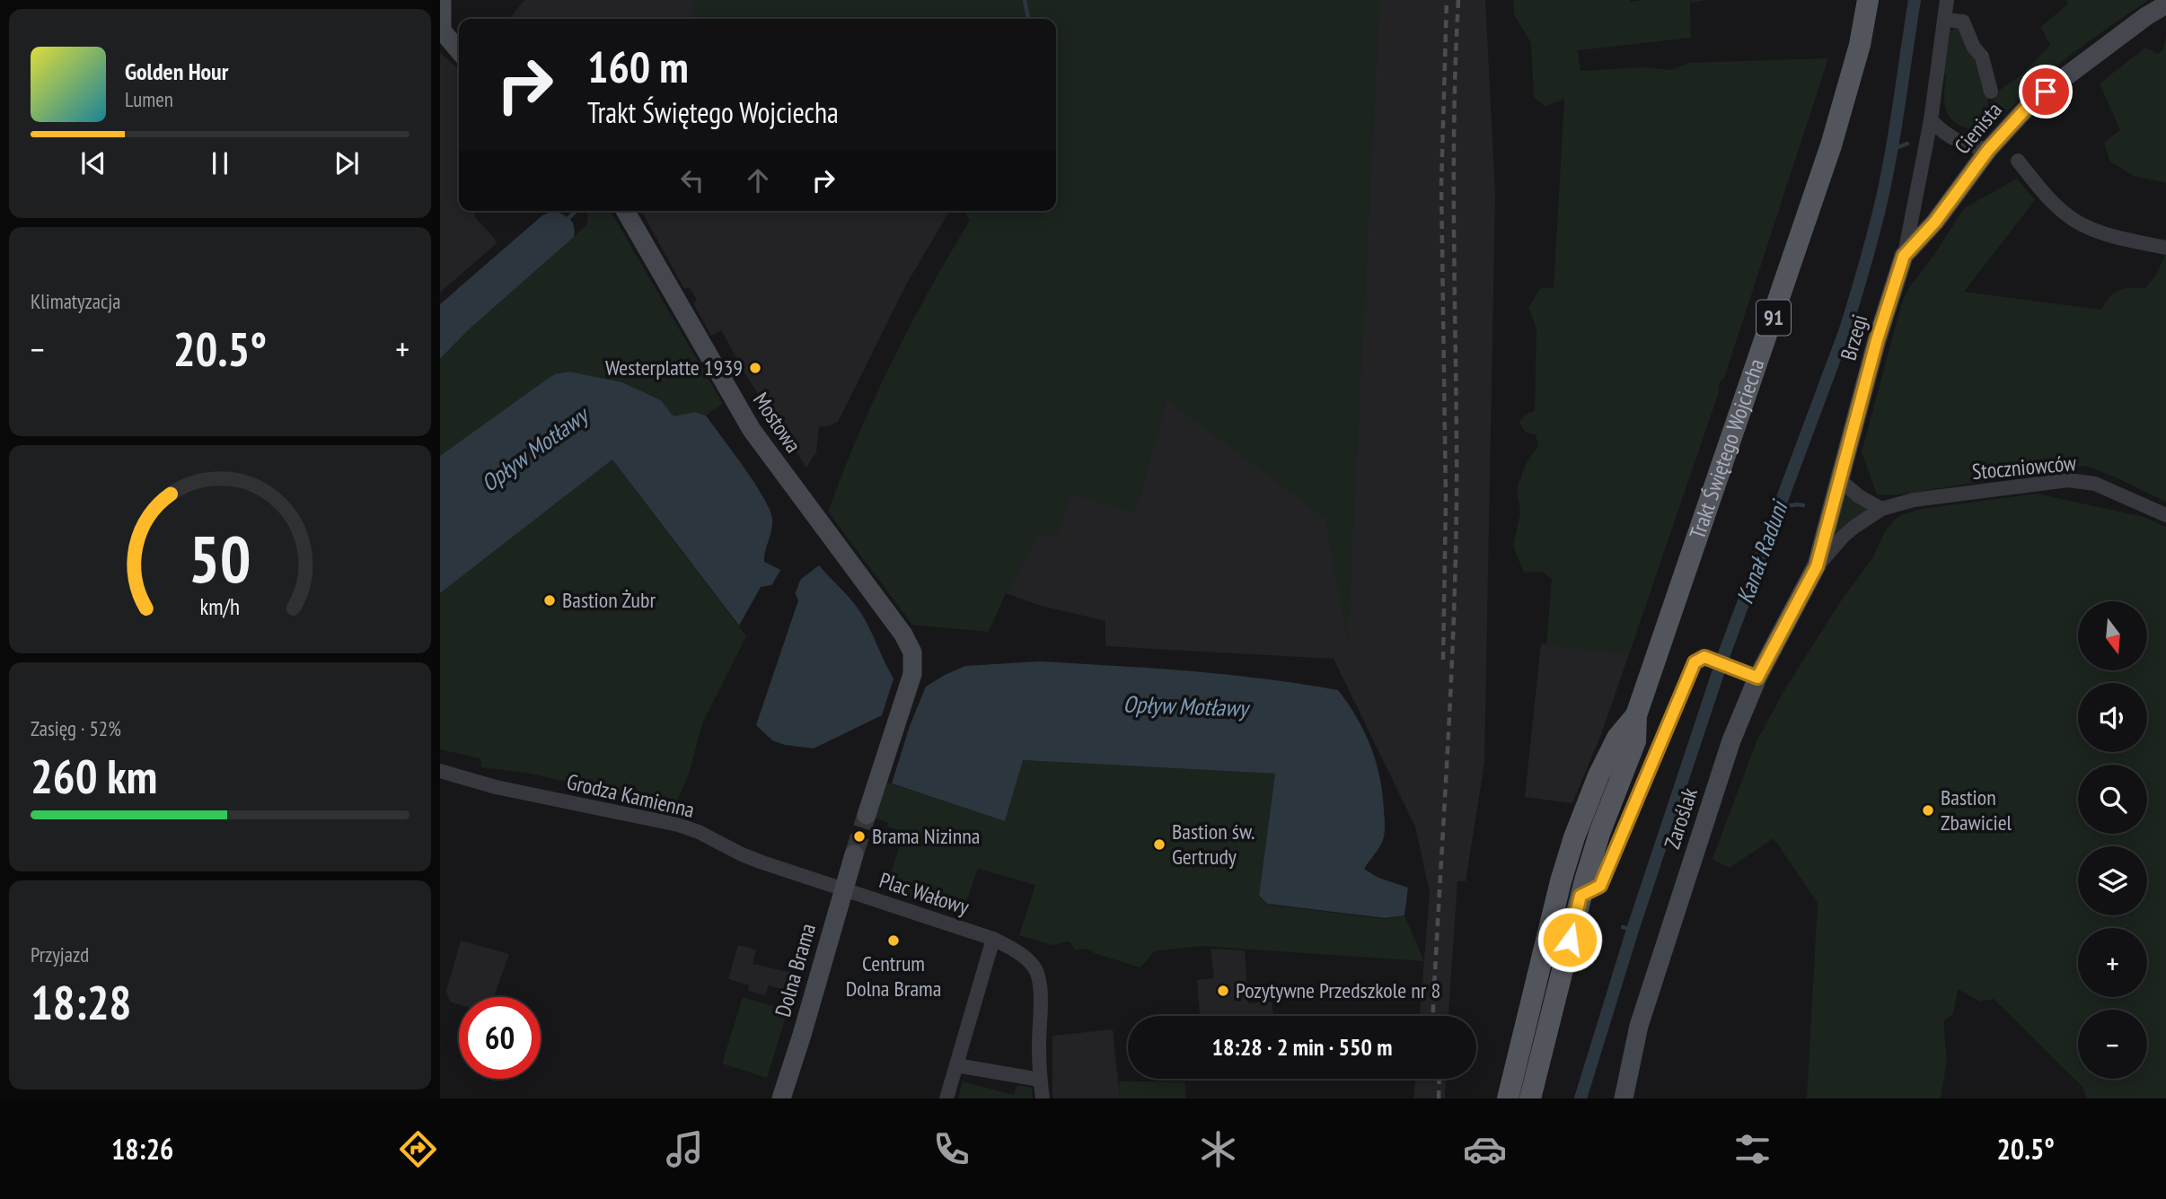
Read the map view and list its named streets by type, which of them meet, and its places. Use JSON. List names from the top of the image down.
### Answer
{
  "streets": {
    "main road": ["91", "Trakt Świętego Wojciecha"],
    "street": [
      "Cienista",
      "Brzegi",
      "Mostowa",
      "Stoczniowców",
      "Grodza Kamienna",
      "Zaroślak",
      "Plac Wałowy",
      "Dolna Brama"
    ]
  },
  "crossings": [
    ["Cienista", "Brzegi"],
    ["Brzegi", "Stoczniowców"],
    ["Brzegi", "Zaroślak"],
    ["Stoczniowców", "Zaroślak"],
    ["Grodza Kamienna", "Plac Wałowy"],
    ["Grodza Kamienna", "Dolna Brama"],
    ["Plac Wałowy", "Dolna Brama"]
  ],
  "water": ["Opływ Motławy", "Kanał Raduni"],
  "places": [
    "Westerplatte 1939",
    "Bastion Żubr",
    "Bastion Zbawiciel",
    "Brama Nizinna",
    "Bastion św. Gertrudy",
    "Centrum Dolna Brama",
    "Pozytywne Przedszkole nr 8"
  ],
  "north": "bottom",
  "page": {
    "turn": ["160 m", "Trakt Świętego Wojciecha"],
    "song": ["Golden Hour", "Lumen"],
    "tile": [
      "Klimatyzacja",
      ["Zasięg · 52%", "260 km"],
      ["Przyjazd", "18:28"]
    ],
    "heat": ["−", "20.5°", "+"],
    "map_buttons": ["+", "−"],
    "limit": "60",
    "trip": "18:28 · 2 min · 550 m",
    "tabs": ["18:26", "20.5°"],
    "gauge": ["50", "km/h"]
  }
}
